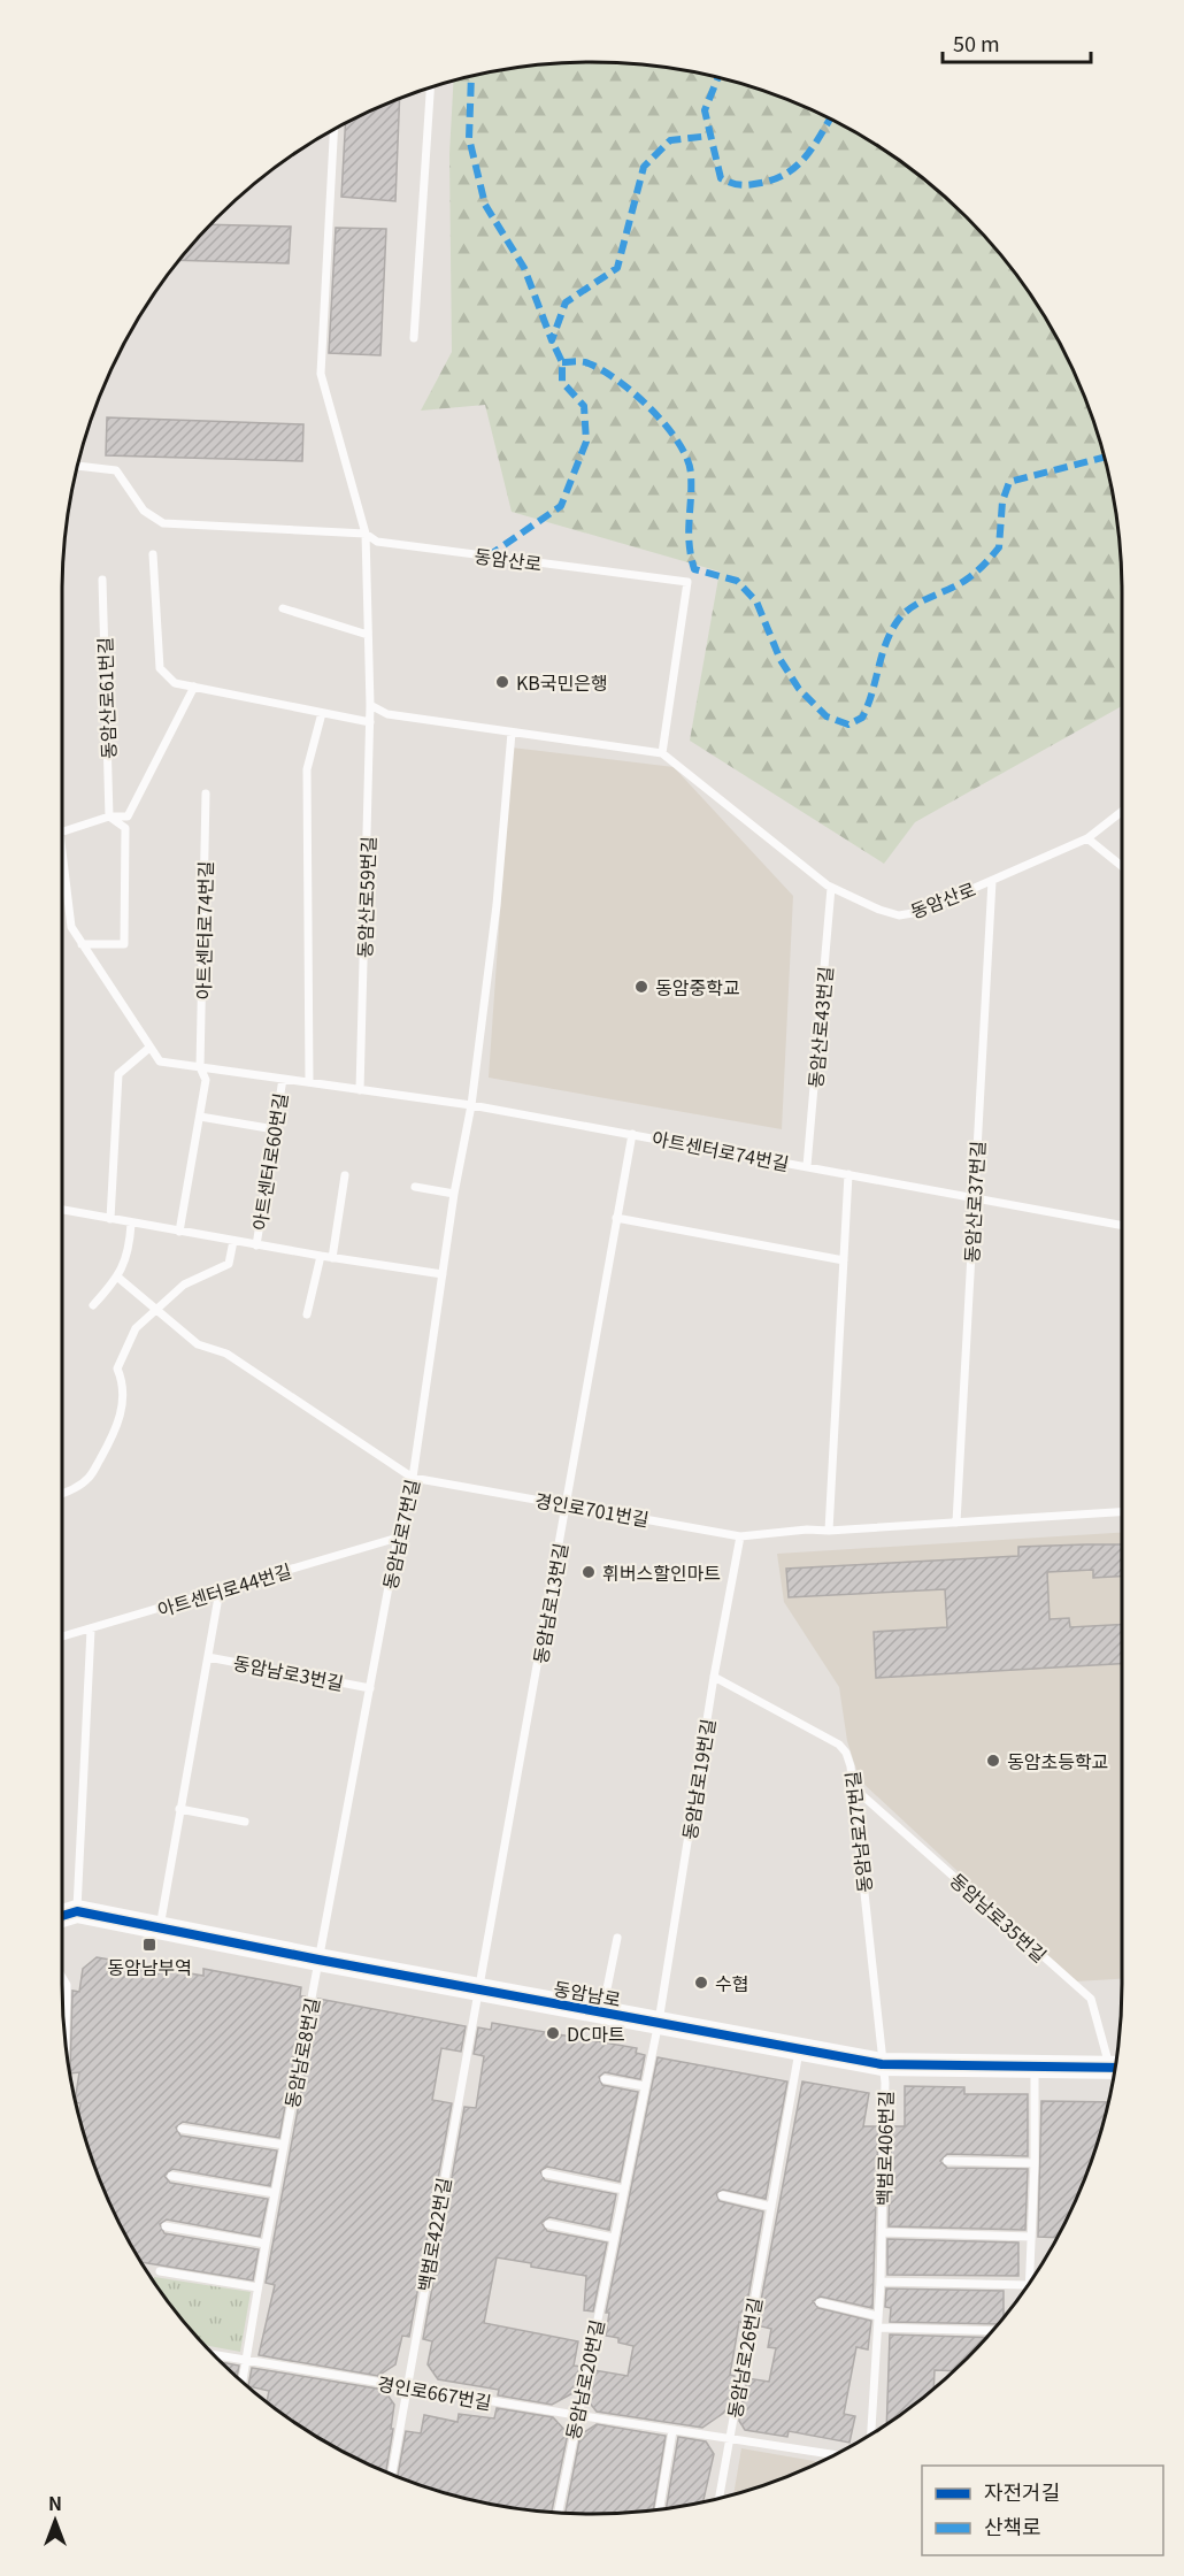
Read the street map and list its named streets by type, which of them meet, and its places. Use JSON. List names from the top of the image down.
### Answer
{
  "streets": {
    "street": ["동암남로"],
    "lane": [
      "동암산로",
      "동암산로61번길",
      "동암산로59번길",
      "아트센터로74번길",
      "동암산로43번길",
      "아트센터로60번길",
      "동암산로37번길",
      "경인로701번길",
      "동암남로7번길",
      "아트센터로44번길",
      "동암남로13번길",
      "동암남로3번길",
      "동암남로19번길",
      "동암남로27번길",
      "동암남로35번길",
      "동암남로8번길",
      "백범로406번길",
      "백범로422번길",
      "동암남로26번길",
      "동암남로20번길",
      "경인로667번길"
    ]
  },
  "crossings": [
    ["동암산로", "동암산로43번길"],
    ["동암산로", "동암산로37번길"],
    ["동암산로59번길", "아트센터로74번길"],
    ["아트센터로74번길", "동암산로43번길"],
    ["아트센터로74번길", "아트센터로60번길"],
    ["아트센터로74번길", "동암산로37번길"],
    ["아트센터로74번길", "동암남로7번길"],
    ["아트센터로74번길", "동암남로13번길"],
    ["아트센터로60번길", "경인로701번길"],
    ["아트센터로60번길", "동암남로7번길"],
    ["동암산로37번길", "경인로701번길"],
    ["경인로701번길", "동암남로7번길"],
    ["경인로701번길", "동암남로13번길"],
    ["경인로701번길", "동암남로19번길"],
    ["동암남로7번길", "아트센터로44번길"],
    ["동암남로7번길", "동암남로3번길"],
    ["동암남로7번길", "동암남로"],
    ["동암남로7번길", "동암남로8번길"],
    ["아트센터로44번길", "동암남로3번길"],
    ["동암남로13번길", "동암남로"],
    ["동암남로13번길", "백범로422번길"],
    ["동암남로3번길", "동암남로"],
    ["동암남로19번길", "동암남로27번길"],
    ["동암남로19번길", "동암남로"],
    ["동암남로19번길", "동암남로20번길"],
    ["동암남로27번길", "동암남로35번길"],
    ["동암남로27번길", "동암남로"],
    ["동암남로27번길", "백범로406번길"],
    ["동암남로", "동암남로8번길"],
    ["동암남로", "백범로406번길"],
    ["동암남로", "백범로422번길"],
    ["동암남로", "동암남로26번길"],
    ["동암남로", "동암남로20번길"],
    ["동암남로8번길", "경인로667번길"],
    ["백범로422번길", "경인로667번길"],
    ["동암남로26번길", "경인로667번길"],
    ["동암남로20번길", "경인로667번길"]
  ],
  "places": {
    "other": [
      "KB국민은행",
      "동암중학교",
      "휘버스할인마트",
      "동암초등학교",
      "수협",
      "DC마트"
    ],
    "transit": ["동암남부역"]
  },
  "legend": ["자전거길", "산책로"],
  "scale_bar": "50 m",
  "north": "top"
}
